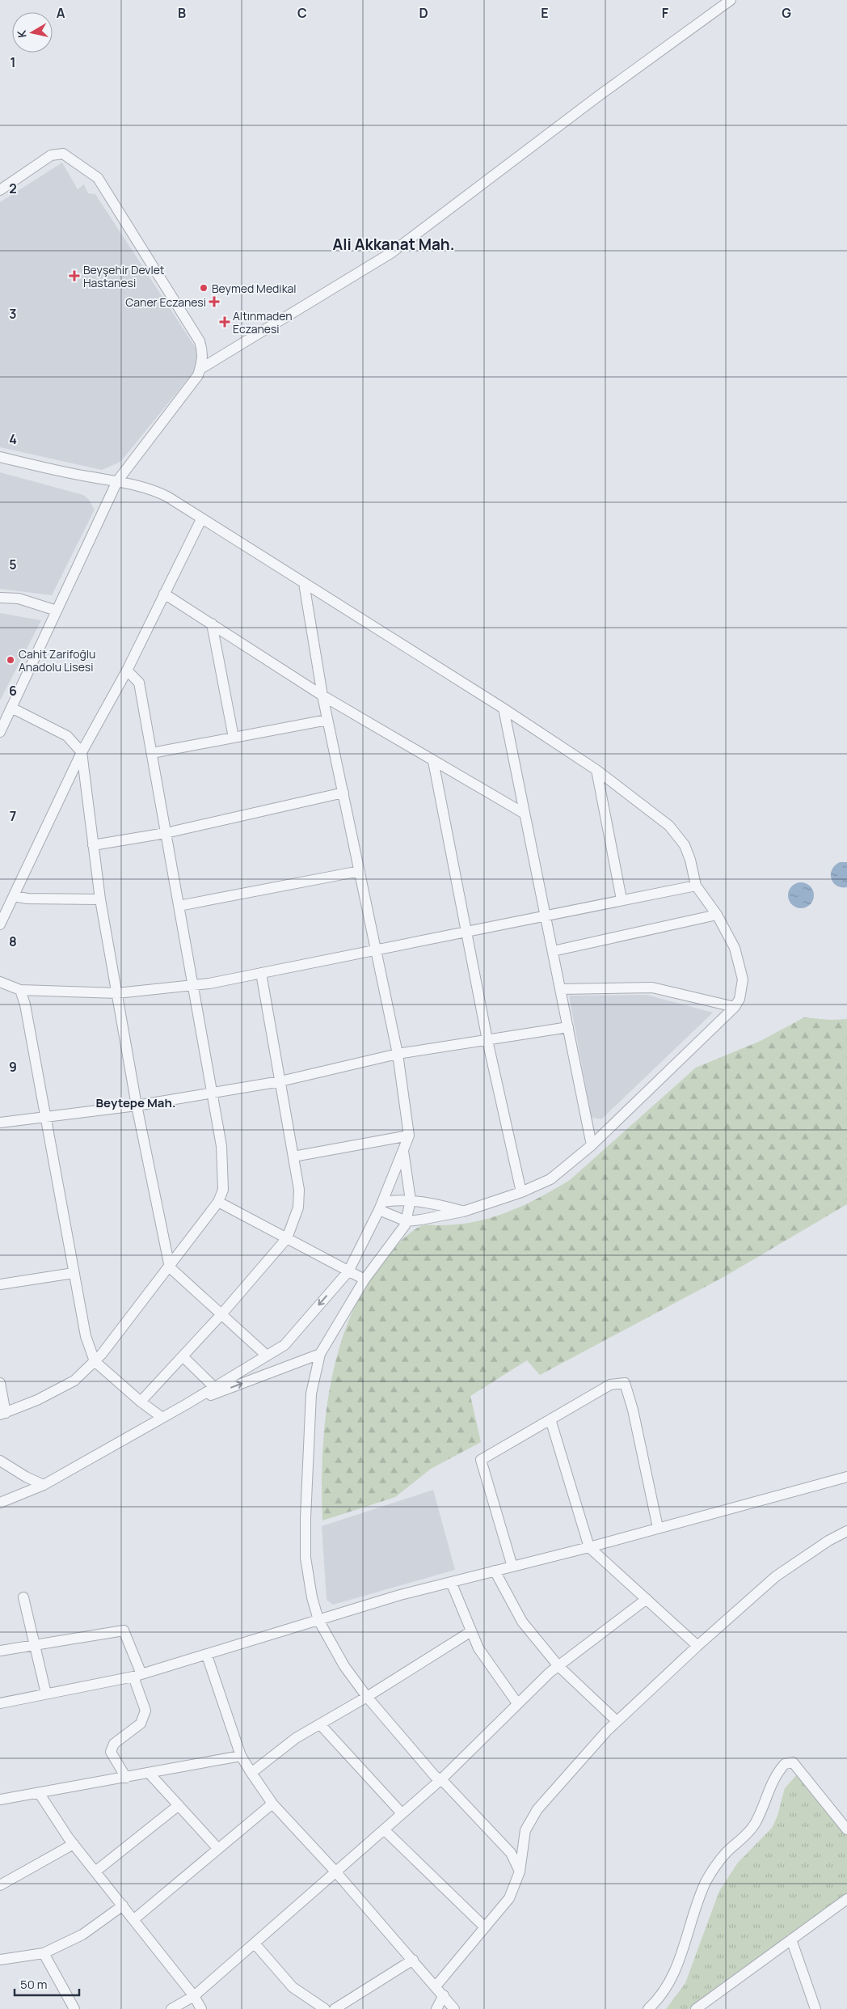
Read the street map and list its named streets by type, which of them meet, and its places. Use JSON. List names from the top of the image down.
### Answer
{
  "districts": ["Ali Akkanat Mah.", "Beytepe Mah."],
  "places": {
    "health": ["Beyşehir Devlet Hastanesi", "Caner Eczanesi", "Altınmaden Eczanesi"],
    "other": ["Beymed Medikal", "Cahit Zarifoğlu Anadolu Lisesi"]
  },
  "scale_bar": "50 m",
  "north": "left",
  "grid": {
    "columns": [
      "A",
      "B",
      "C",
      "D",
      "E",
      "F",
      "G"
    ],
    "rows": [
      "1",
      "2",
      "3",
      "4",
      "5",
      "6",
      "7",
      "8",
      "9"
    ]
  }
}
